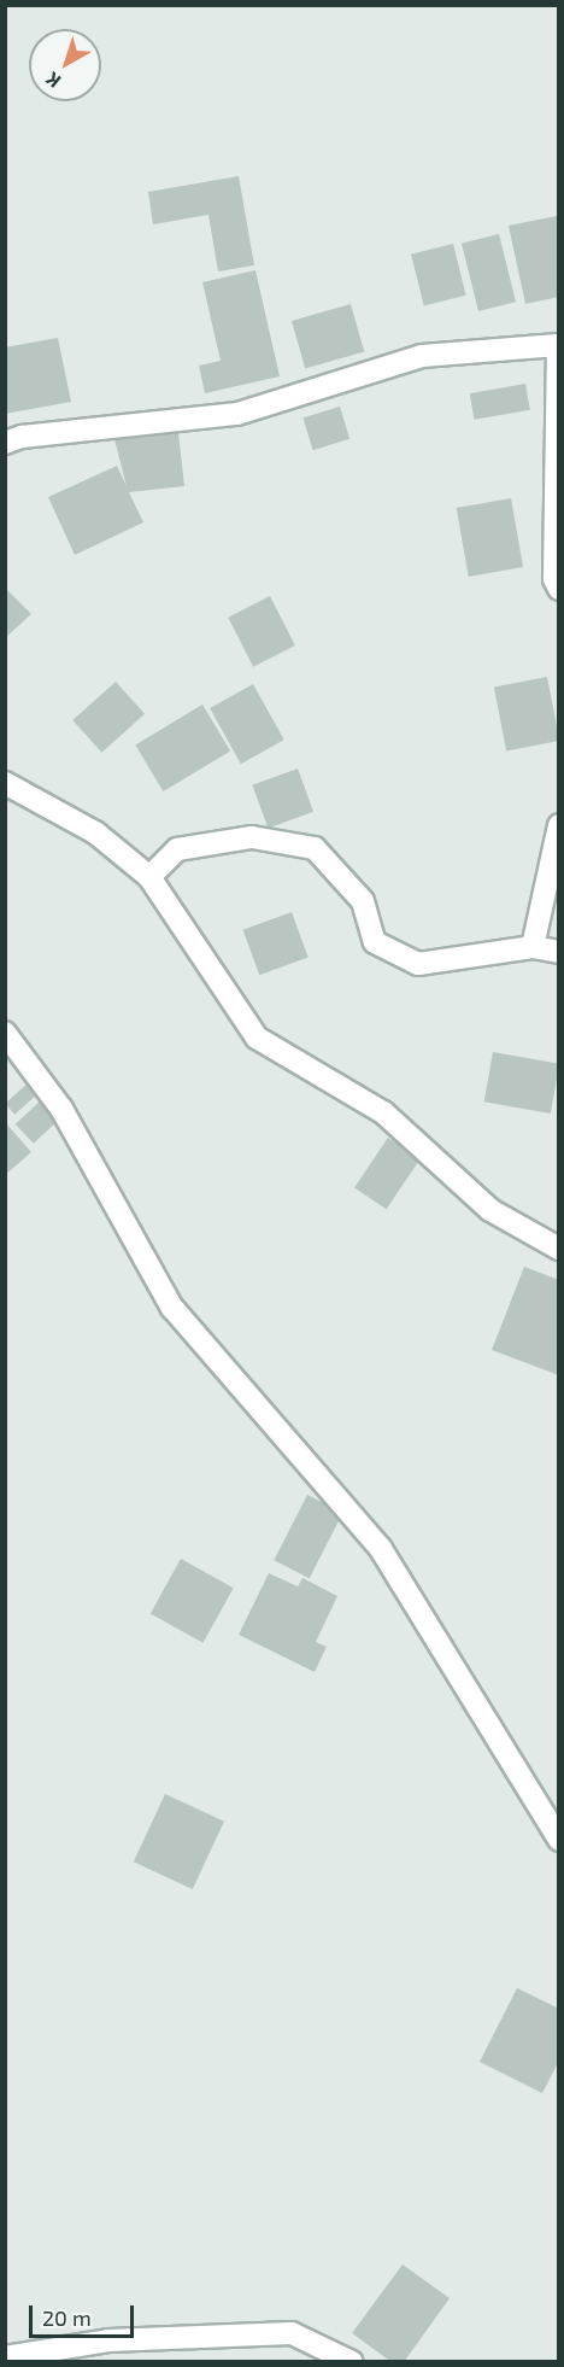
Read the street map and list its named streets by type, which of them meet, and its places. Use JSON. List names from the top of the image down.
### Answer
{
  "scale_bar": "20 m",
  "north": "bottom left"
}
